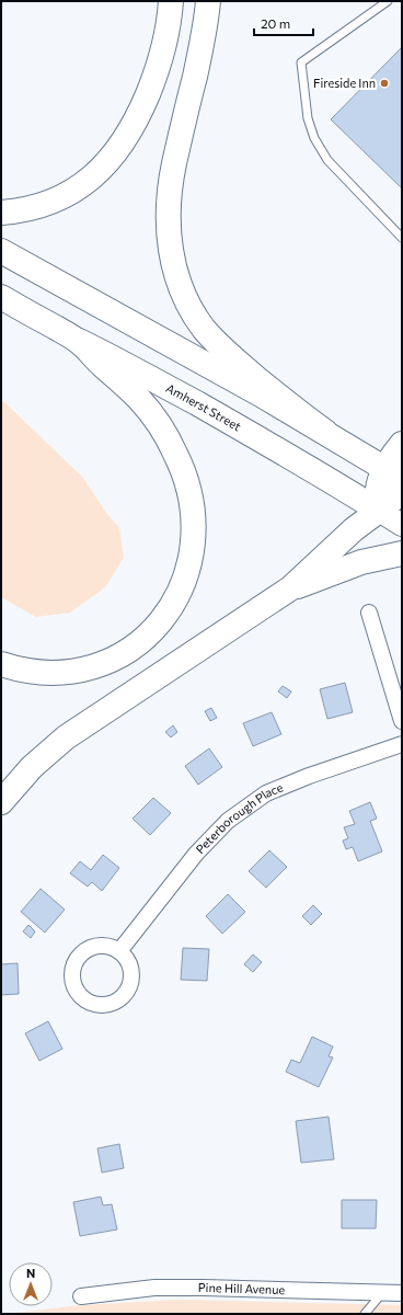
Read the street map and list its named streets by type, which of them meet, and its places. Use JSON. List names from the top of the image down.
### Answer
{
  "streets": {
    "main road": ["Amherst Street"],
    "street": ["Peterborough Place", "Pine Hill Avenue"]
  },
  "places": ["Fireside Inn"],
  "scale_bar": "20 m",
  "north": "top"
}
